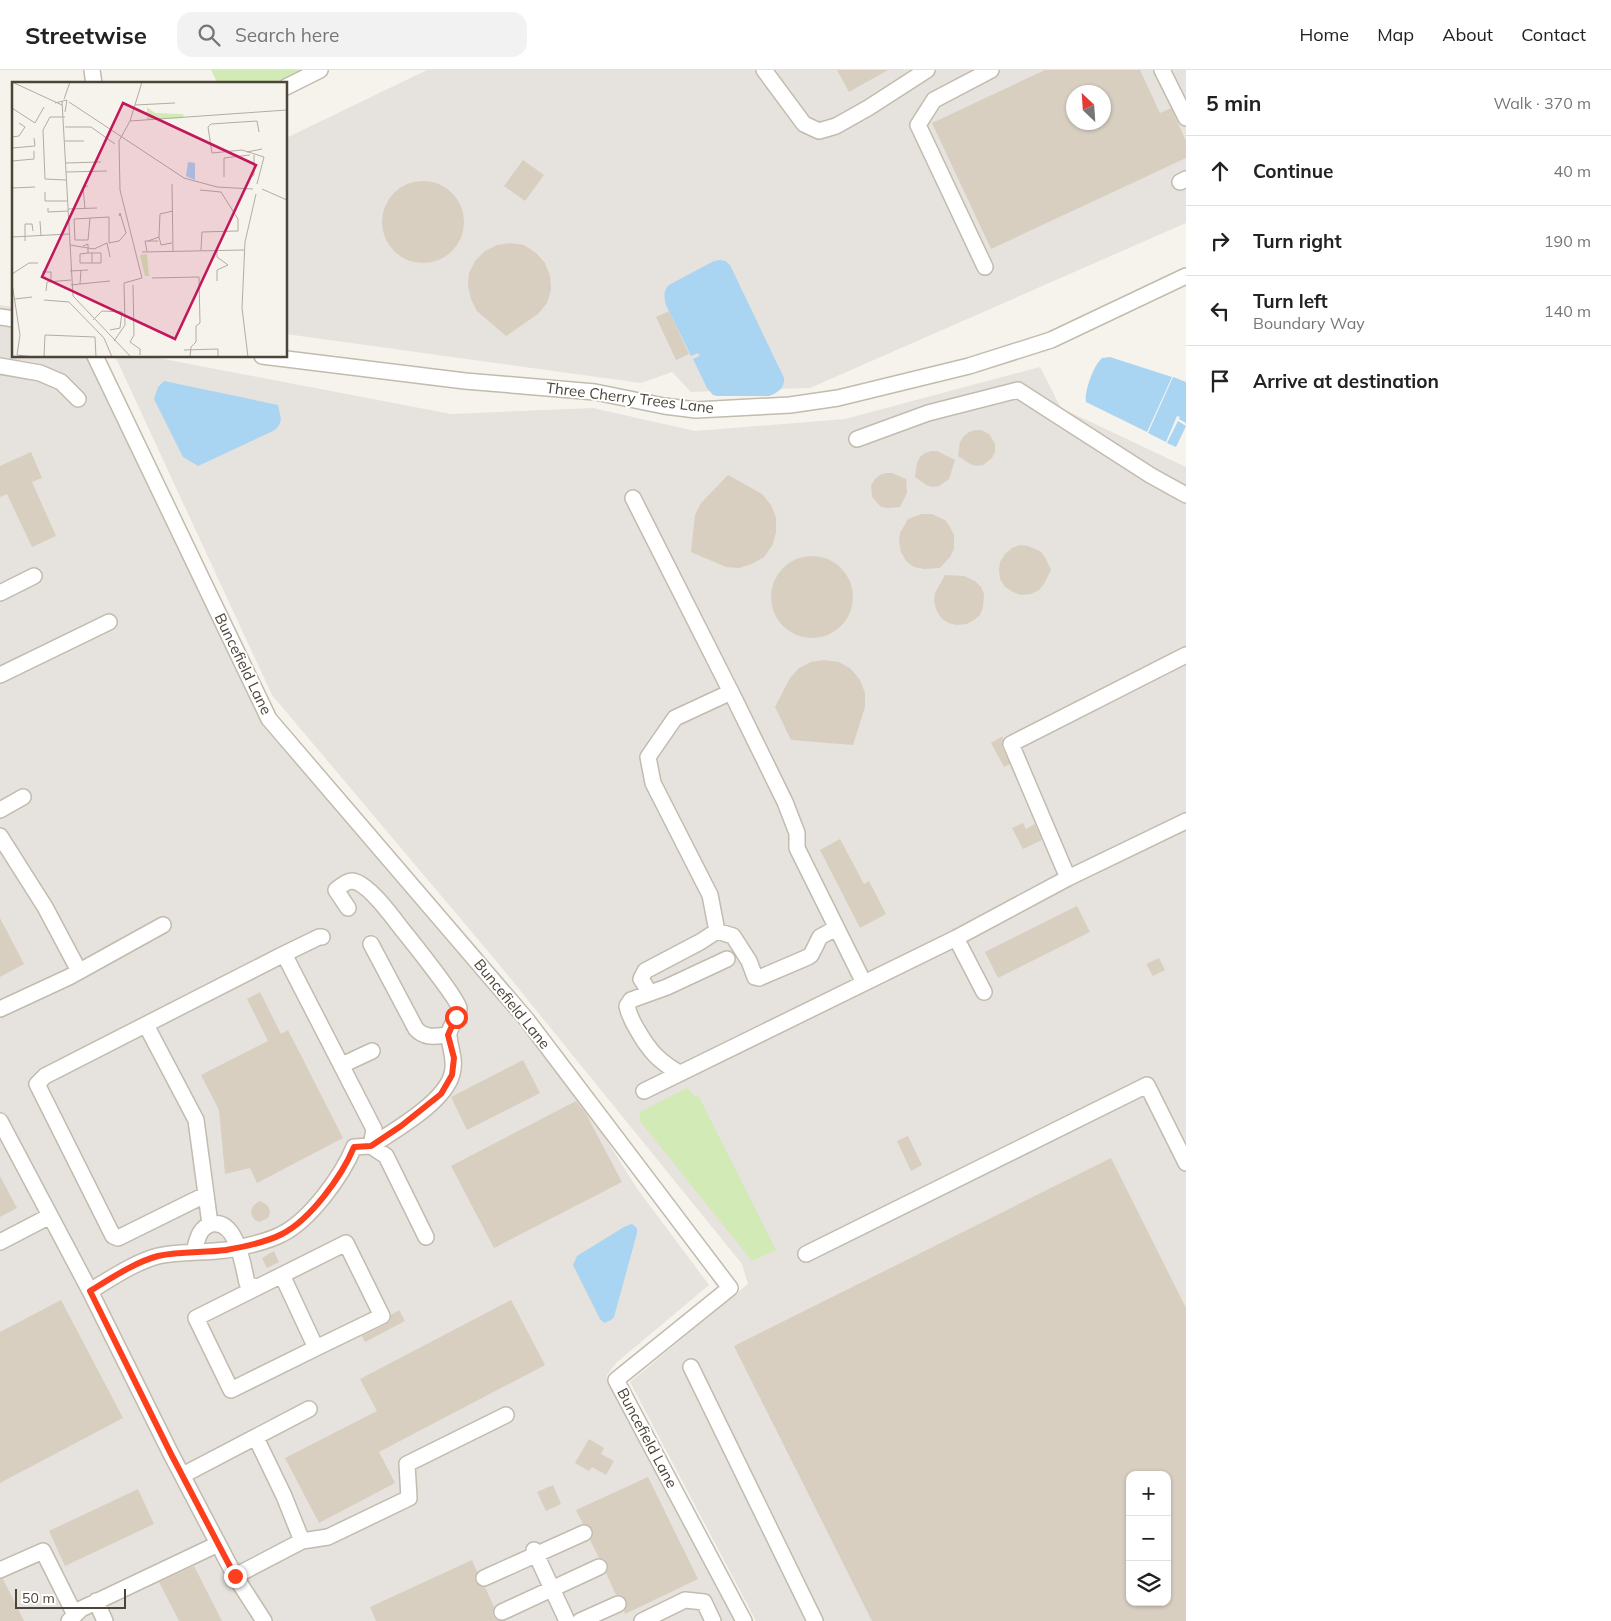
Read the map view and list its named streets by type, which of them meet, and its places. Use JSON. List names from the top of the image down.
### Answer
{
  "streets": {
    "street": ["Three Cherry Trees Lane", "Buncefield Lane"]
  },
  "scale_bar": "50 m",
  "north": "top left",
  "page": {
    "header": "Streetwise",
    "search": "Search here",
    "nav": [
      "Home",
      "Map",
      "About",
      "Contact"
    ],
    "heading": ["5 min", "Walk · 370 m"],
    "list": [
      ["Continue", "40 m"],
      ["Turn right", "190 m"],
      ["Turn left", "Boundary Way", "140 m"],
      "Arrive at destination"
    ],
    "map_buttons": ["+", "−"],
    "scale": "50 m"
  }
}
